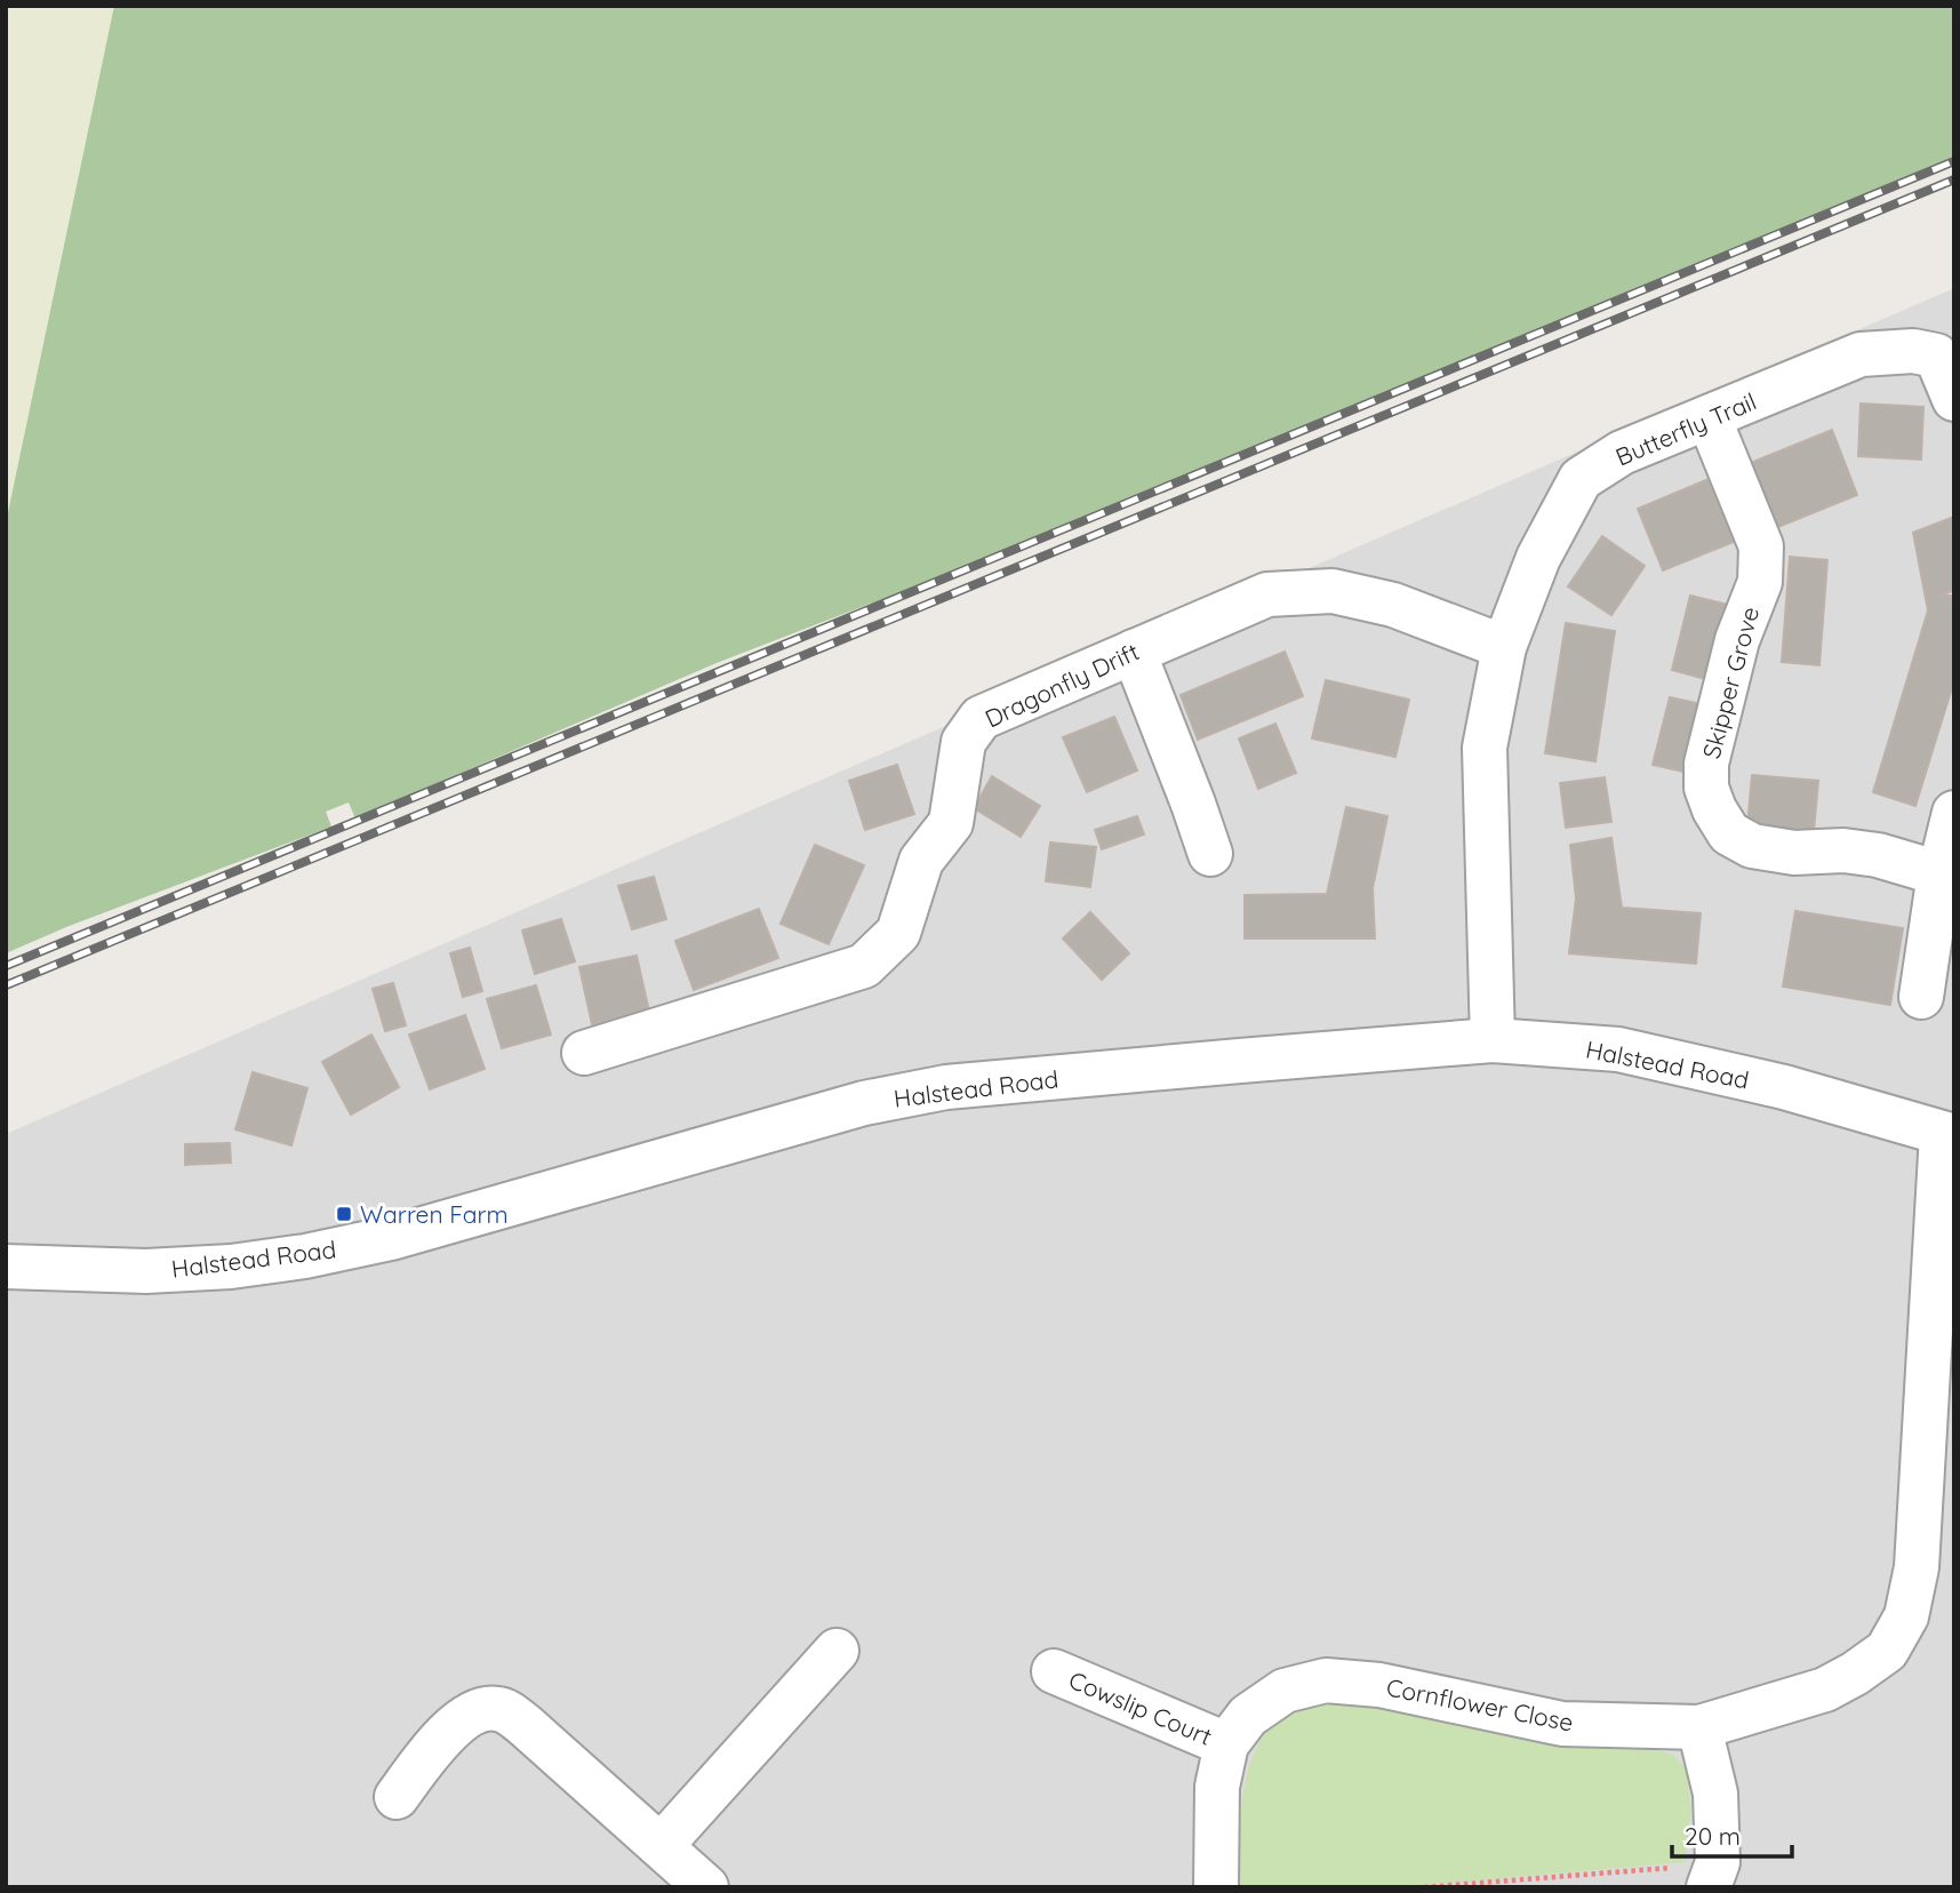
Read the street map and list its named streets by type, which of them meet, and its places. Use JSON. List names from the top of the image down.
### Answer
{
  "streets": {
    "street": [
      "Butterfly Trail",
      "Skipper Grove",
      "Dragonfly Drift",
      "Halstead Road",
      "Cornflower Close",
      "Cowslip Court"
    ]
  },
  "crossings": [
    ["Butterfly Trail", "Skipper Grove"],
    ["Butterfly Trail", "Dragonfly Drift"],
    ["Butterfly Trail", "Halstead Road"],
    ["Halstead Road", "Cornflower Close"],
    ["Cornflower Close", "Cowslip Court"]
  ],
  "places": {
    "transit": ["Warren Farm"]
  },
  "scale_bar": "20 m"
}
